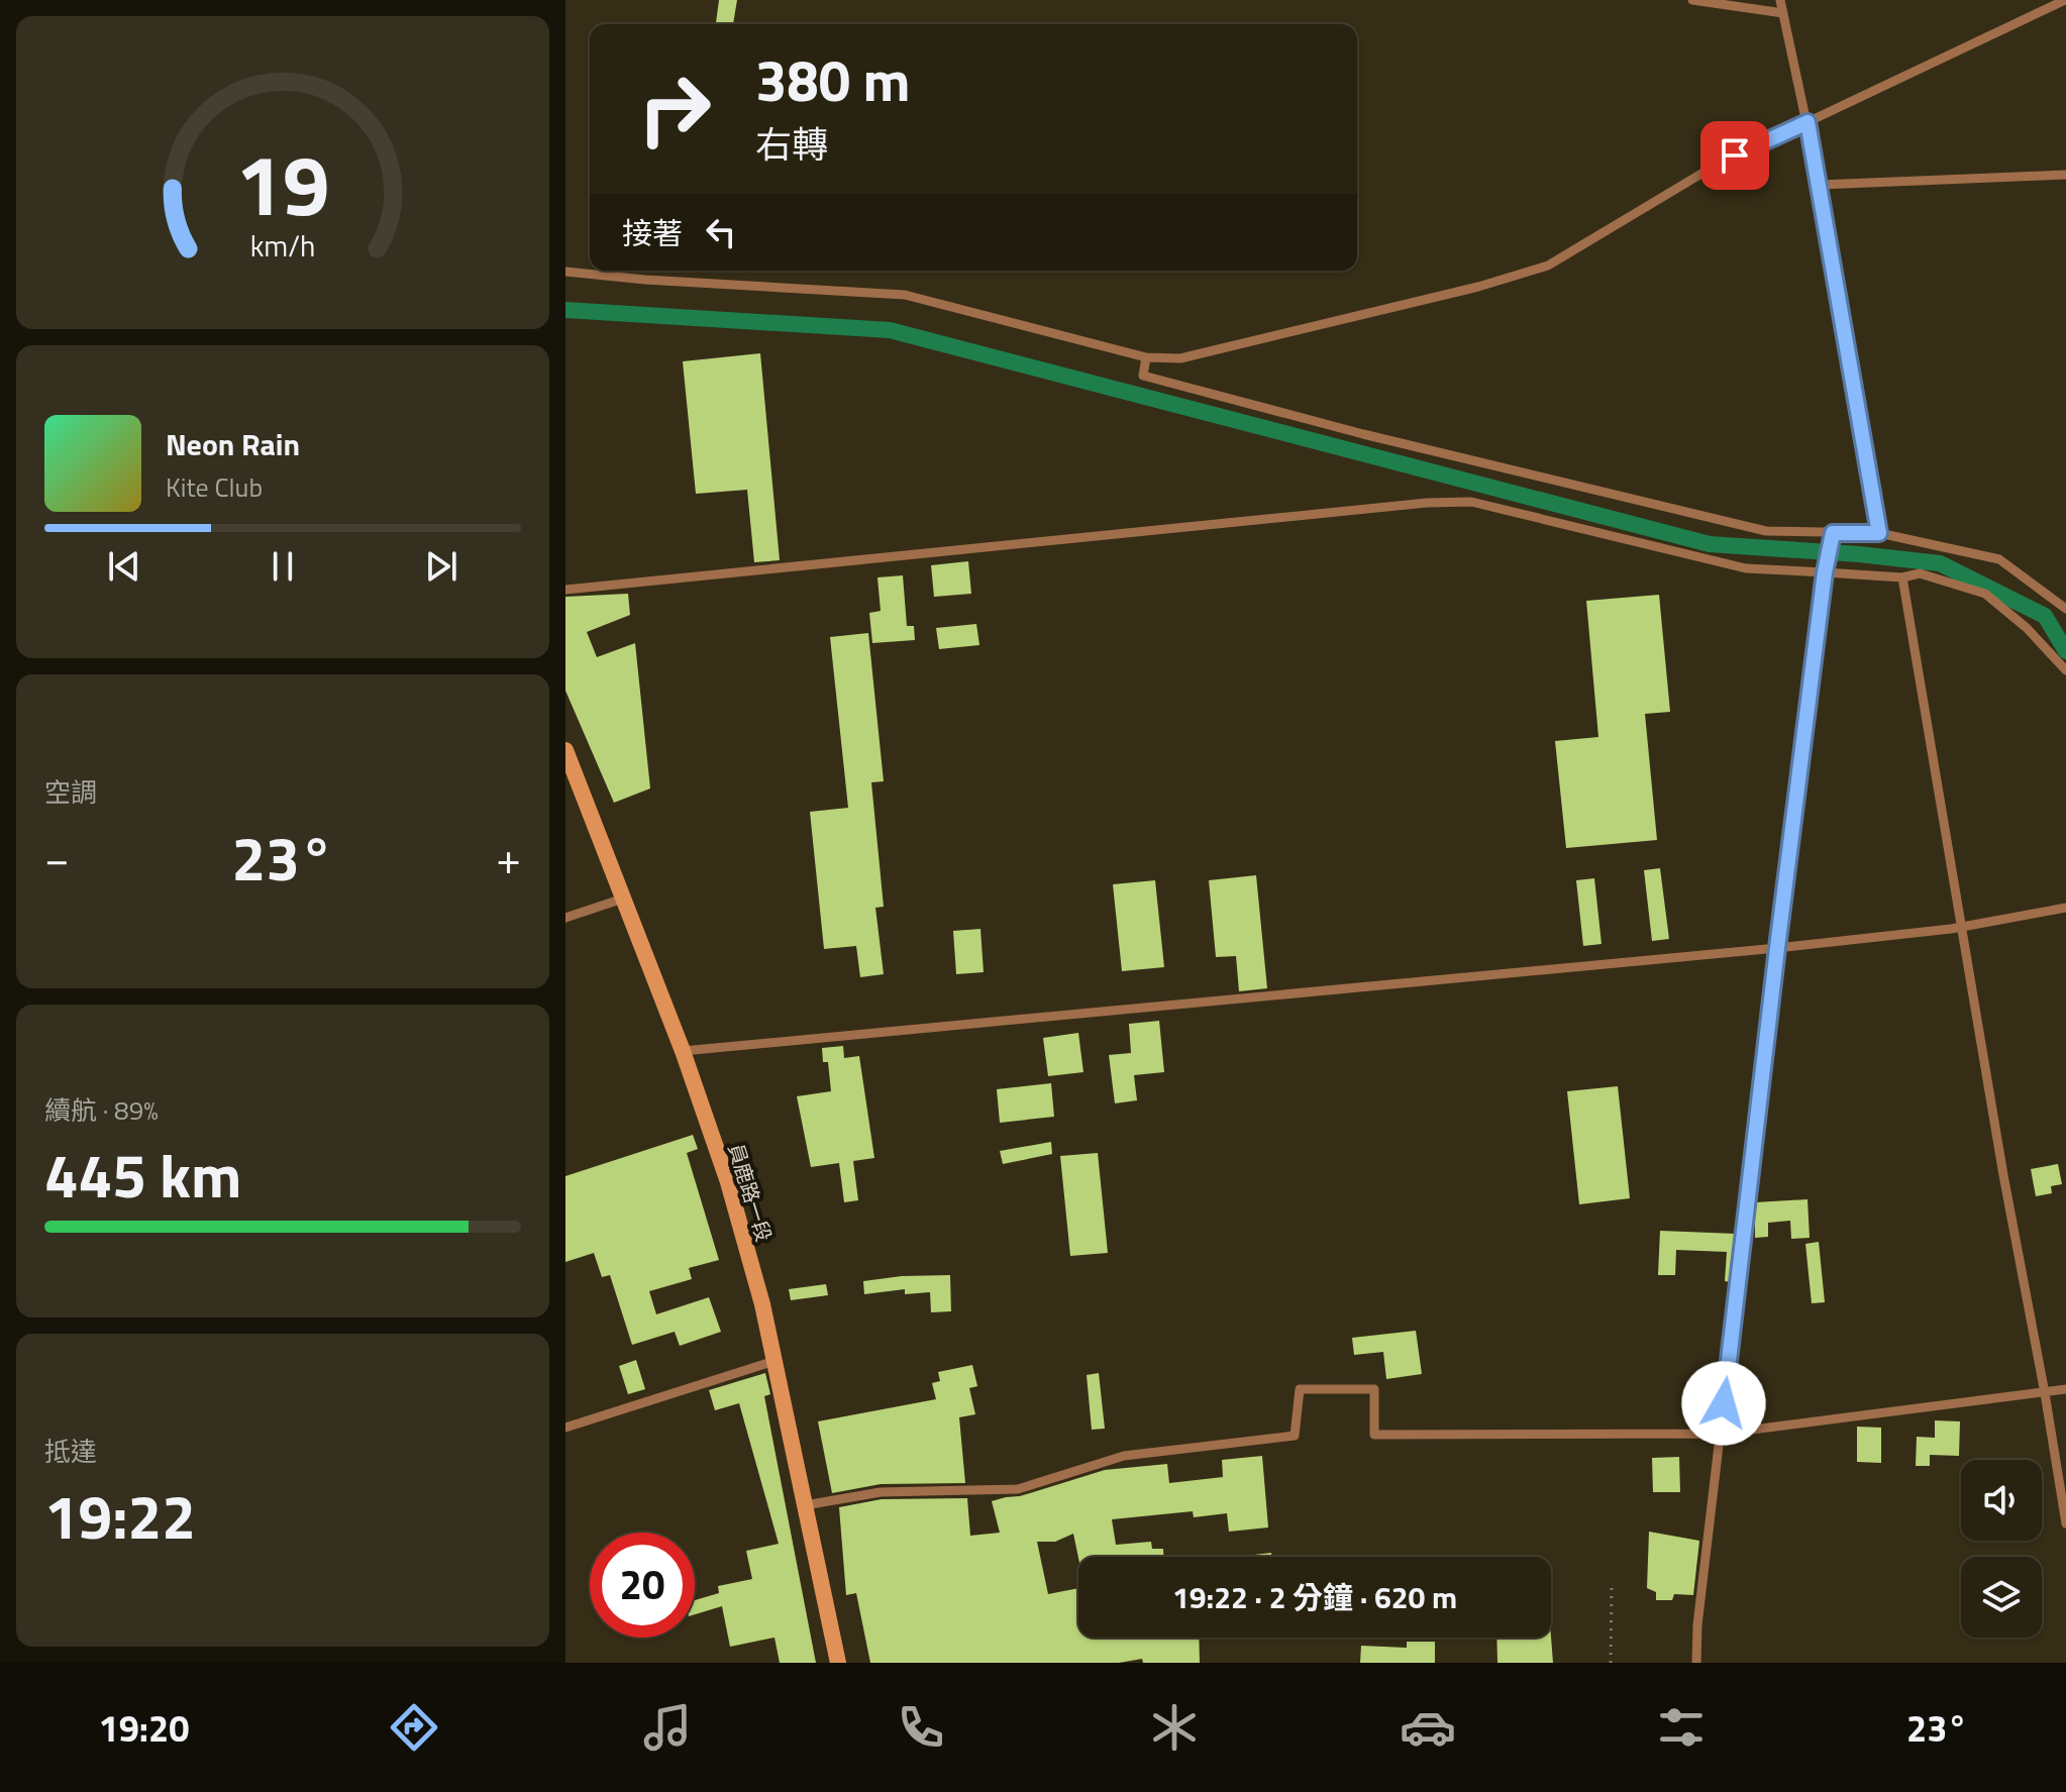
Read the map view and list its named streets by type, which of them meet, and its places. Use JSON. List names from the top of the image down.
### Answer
{
  "streets": {
    "main road": ["員鹿路一段"]
  },
  "page": {
    "turn": ["380 m", "右轉"],
    "then": "接著",
    "song": ["Neon Rain", "Kite Club"],
    "tile": [
      "空調",
      ["續航 · 89%", "445 km"],
      ["抵達", "19:22"]
    ],
    "heat": ["−", "23°", "+"],
    "limit": "20",
    "trip": "19:22 · 2 分鐘 · 620 m",
    "tabs": ["19:20", "23°"],
    "gauge": ["19", "km/h"]
  }
}
